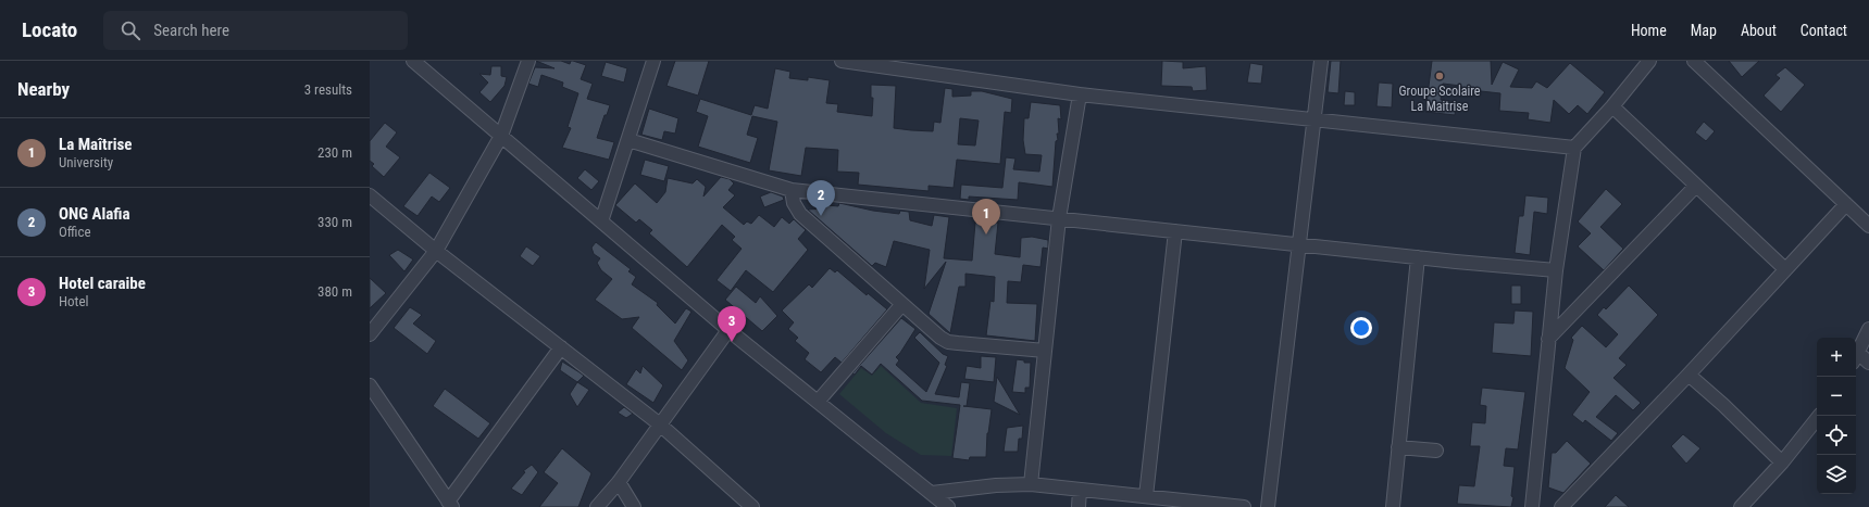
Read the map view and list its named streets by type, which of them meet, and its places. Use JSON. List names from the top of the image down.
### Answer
{
  "places": ["Groupe Scolaire La Maitrise"],
  "page": {
    "header": "Locato",
    "search": "Search here",
    "nav": [
      "Home",
      "Map",
      "About",
      "Contact"
    ],
    "heading": ["Nearby", "3 results"],
    "list": [
      {
        "mark": "1",
        "name": "La Maîtrise",
        "note": "University",
        "value": "230 m"
      },
      {
        "mark": "2",
        "name": "ONG Alafia",
        "note": "Office",
        "value": "330 m"
      },
      {
        "mark": "3",
        "name": "Hotel caraibe",
        "note": "Hotel",
        "value": "380 m"
      }
    ],
    "pins": ["2", "1", "3"],
    "map_buttons": ["+", "−"]
  }
}
